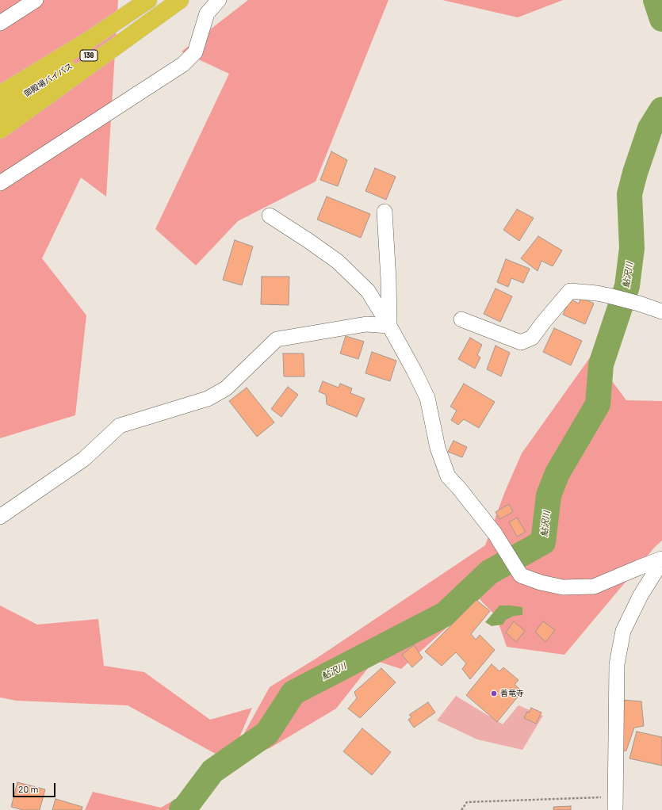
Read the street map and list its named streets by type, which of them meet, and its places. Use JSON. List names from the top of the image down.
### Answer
{
  "streets": {
    "highway": ["138", "御殿場バイパス"]
  },
  "water": ["鮎沢川"],
  "places": ["善竜寺"],
  "scale_bar": "20 m"
}
